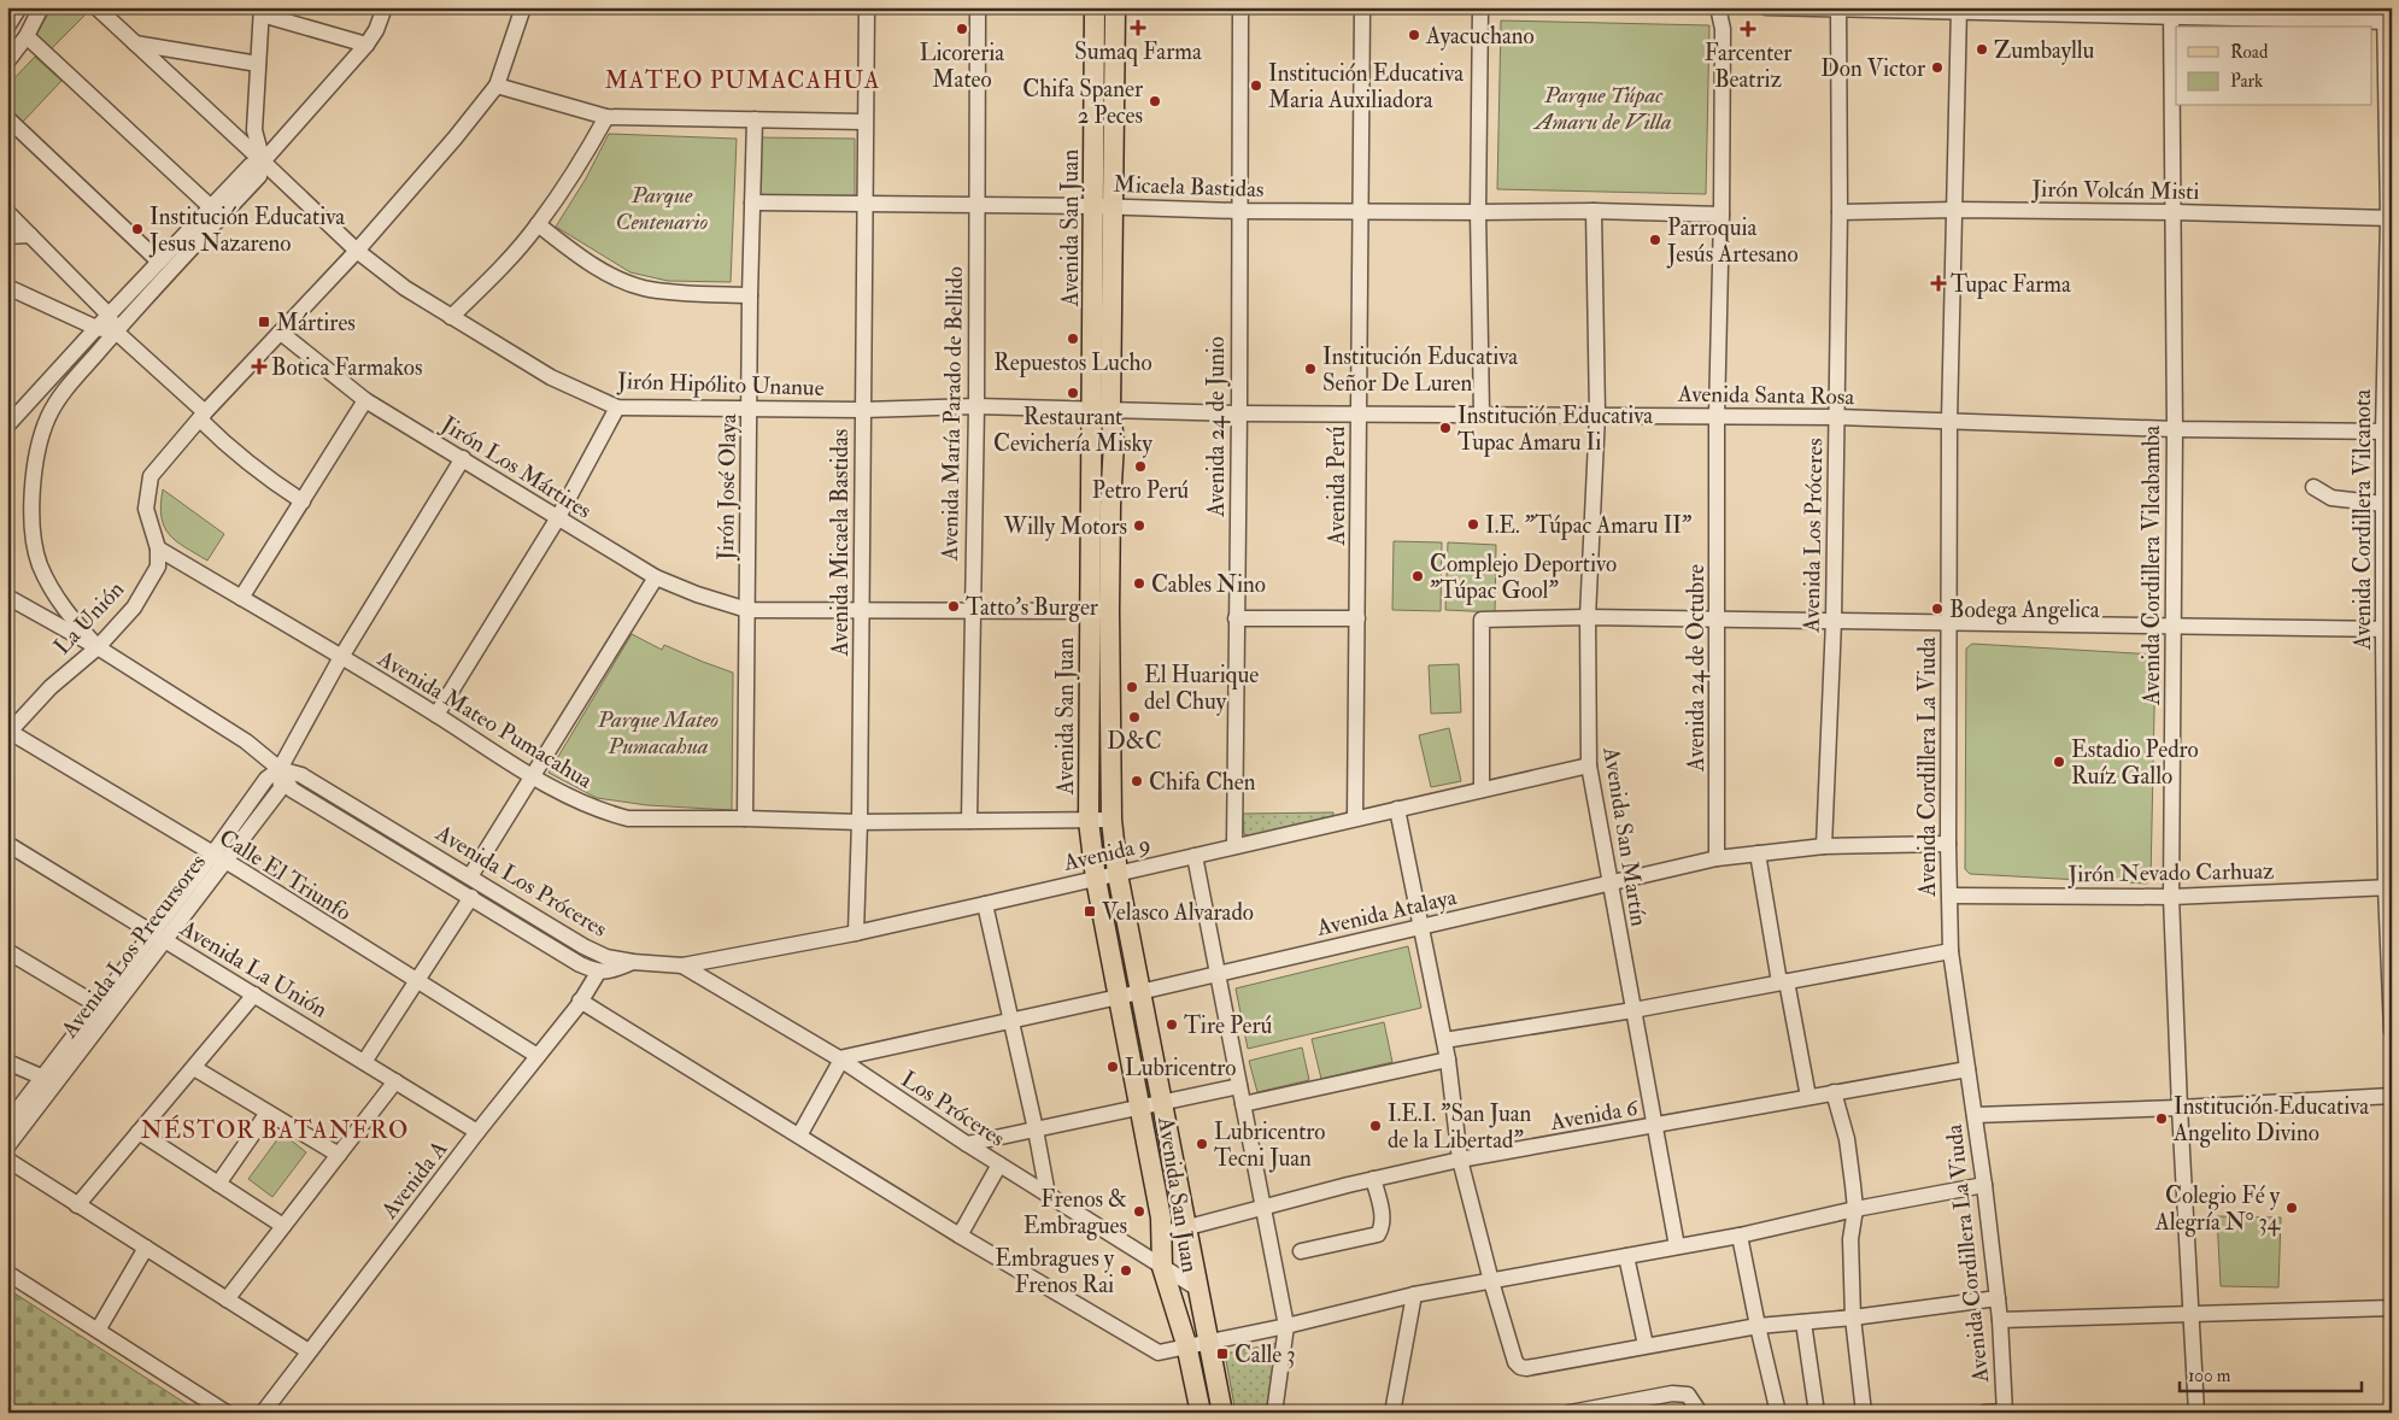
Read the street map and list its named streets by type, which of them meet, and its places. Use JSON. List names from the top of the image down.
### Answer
{
  "streets": {
    "main road": ["Avenida San Juan"],
    "street": [
      "Micaela Bastidas",
      "Jirón Volcán Misti",
      "Jirón Hipólito Unanue",
      "Avenida Santa Rosa",
      "Avenida María Parado de Bellido",
      "Avenida 24 de Junio",
      "Jirón Los Mártires",
      "Avenida Perú",
      "Jirón José Olaya",
      "Avenida Cordillera Vilcanota",
      "Avenida Los Próceres",
      "Avenida Micaela Bastidas",
      "Avenida Cordillera Vilcabamba",
      "La Unión",
      "Avenida 24 de Octubre",
      "Avenida Mateo Pumacahua",
      "Avenida Cordillera La Viuda",
      "Avenida San Martín",
      "Avenida 9",
      "Jirón Nevado Carhuaz",
      "Calle El Triunfo",
      "Avenida Atalaya",
      "Avenida Los Precursores",
      "Avenida La Unión",
      "Los Próceres",
      "Avenida 6",
      "Avenida A"
    ]
  },
  "crossings": [
    ["Micaela Bastidas", "Avenida San Juan"],
    ["Micaela Bastidas", "Avenida María Parado de Bellido"],
    ["Micaela Bastidas", "Avenida 24 de Junio"],
    ["Micaela Bastidas", "Avenida Perú"],
    ["Micaela Bastidas", "Jirón José Olaya"],
    ["Micaela Bastidas", "Avenida Micaela Bastidas"],
    ["Jirón Volcán Misti", "Avenida Cordillera Vilcanota"],
    ["Jirón Volcán Misti", "Avenida Los Próceres"],
    ["Jirón Volcán Misti", "Avenida Cordillera Vilcabamba"],
    ["Jirón Volcán Misti", "Avenida Cordillera La Viuda"],
    ["Avenida San Juan", "Jirón Hipólito Unanue"],
    ["Avenida San Juan", "Avenida Santa Rosa"],
    ["Avenida San Juan", "Jirón Los Mártires"],
    ["Avenida San Juan", "Avenida Mateo Pumacahua"],
    ["Avenida San Juan", "Avenida 9"],
    ["Avenida San Juan", "Avenida Atalaya"],
    ["Avenida San Juan", "Los Próceres"],
    ["Avenida San Juan", "Avenida 6"],
    ["Jirón Hipólito Unanue", "Avenida Santa Rosa"],
    ["Jirón Hipólito Unanue", "Avenida María Parado de Bellido"],
    ["Jirón Hipólito Unanue", "Jirón José Olaya"],
    ["Jirón Hipólito Unanue", "Avenida Micaela Bastidas"],
    ["Avenida Santa Rosa", "Avenida 24 de Junio"],
    ["Avenida Santa Rosa", "Avenida Perú"],
    ["Avenida Santa Rosa", "Avenida Cordillera Vilcanota"],
    ["Avenida Santa Rosa", "Avenida Los Próceres"],
    ["Avenida Santa Rosa", "Avenida Cordillera Vilcabamba"],
    ["Avenida Santa Rosa", "Avenida 24 de Octubre"],
    ["Avenida Santa Rosa", "Avenida Cordillera La Viuda"],
    ["Avenida Santa Rosa", "Avenida San Martín"],
    ["Avenida María Parado de Bellido", "Jirón Los Mártires"],
    ["Avenida María Parado de Bellido", "Avenida Mateo Pumacahua"],
    ["Avenida 24 de Junio", "Avenida 9"],
    ["Jirón Los Mártires", "Jirón José Olaya"],
    ["Jirón Los Mártires", "Avenida Micaela Bastidas"],
    ["Jirón Los Mártires", "Avenida Los Precursores"],
    ["Avenida Perú", "Avenida 9"],
    ["Jirón José Olaya", "Avenida Mateo Pumacahua"],
    ["Avenida Cordillera Vilcanota", "Jirón Nevado Carhuaz"],
    ["Avenida Los Próceres", "La Unión"],
    ["Avenida Los Próceres", "Avenida 9"],
    ["Avenida Los Próceres", "Avenida Atalaya"],
    ["Avenida Los Próceres", "Avenida Los Precursores"],
    ["Avenida Los Próceres", "Avenida A"],
    ["Avenida Micaela Bastidas", "Avenida Mateo Pumacahua"],
    ["Avenida Micaela Bastidas", "Avenida 9"],
    ["Avenida Cordillera Vilcabamba", "Jirón Nevado Carhuaz"],
    ["La Unión", "Avenida Mateo Pumacahua"],
    ["La Unión", "Calle El Triunfo"],
    ["Avenida 24 de Octubre", "Avenida Atalaya"],
    ["Avenida Mateo Pumacahua", "Avenida Los Precursores"],
    ["Avenida Cordillera La Viuda", "Jirón Nevado Carhuaz"],
    ["Avenida Cordillera La Viuda", "Avenida Atalaya"],
    ["Avenida Cordillera La Viuda", "Avenida 6"],
    ["Avenida San Martín", "Avenida 9"],
    ["Avenida San Martín", "Avenida Atalaya"],
    ["Avenida San Martín", "Avenida 6"],
    ["Avenida 9", "Los Próceres"],
    ["Calle El Triunfo", "Avenida Los Precursores"],
    ["Calle El Triunfo", "Avenida A"],
    ["Avenida Atalaya", "Los Próceres"],
    ["Avenida Los Precursores", "Avenida La Unión"],
    ["Avenida La Unión", "Avenida A"]
  ],
  "districts": ["MATEO PUMACAHUA", "NÉSTOR BATANERO"],
  "parks": ["Parque Túpac Amaru de Villa", "Parque Centenario", "Parque Mateo Pumacahua"],
  "places": {
    "health": [
      "Sumaq Farma",
      "Farcenter Beatriz",
      "Tupac Farma",
      "Botica Farmakos"
    ],
    "other": [
      "Licoreria Mateo",
      "Ayacuchano",
      "Zumbayllu",
      "Don Victor",
      "Institución Educativa Maria Auxiliadora",
      "Chifa Spaner 2 Peces",
      "Institución Educativa Jesus Nazareno",
      "Parroquia Jesús Artesano",
      "Repuestos Lucho",
      "Institución Educativa Señor De Luren",
      "Restaurant Cevichería Misky",
      "Institución Educativa Tupac Amaru Ii",
      "Petro Perú",
      "I.E. \"Túpac Amaru II\"",
      "Willy Motors",
      "Complejo Deportivo \"Túpac Gool\"",
      "Cables Nino",
      "Tatto's Burger",
      "Bodega Angelica",
      "El Huarique del Chuy",
      "D&C",
      "Estadio Pedro Ruíz Gallo",
      "Chifa Chen",
      "Tire Perú",
      "Lubricentro",
      "Institución Educativa Angelito Divino",
      "I.E.I. \"San Juan de la Libertad\"",
      "Lubricentro Tecni Juan",
      "Colegio Fé y Alegría N° 34",
      "Frenos & Embragues",
      "Embragues y Frenos Rai"
    ],
    "transit": ["Mártires", "Velasco Alvarado", "Calle 3"]
  },
  "legend": ["Road", "Park"],
  "scale_bar": "100 m"
}
